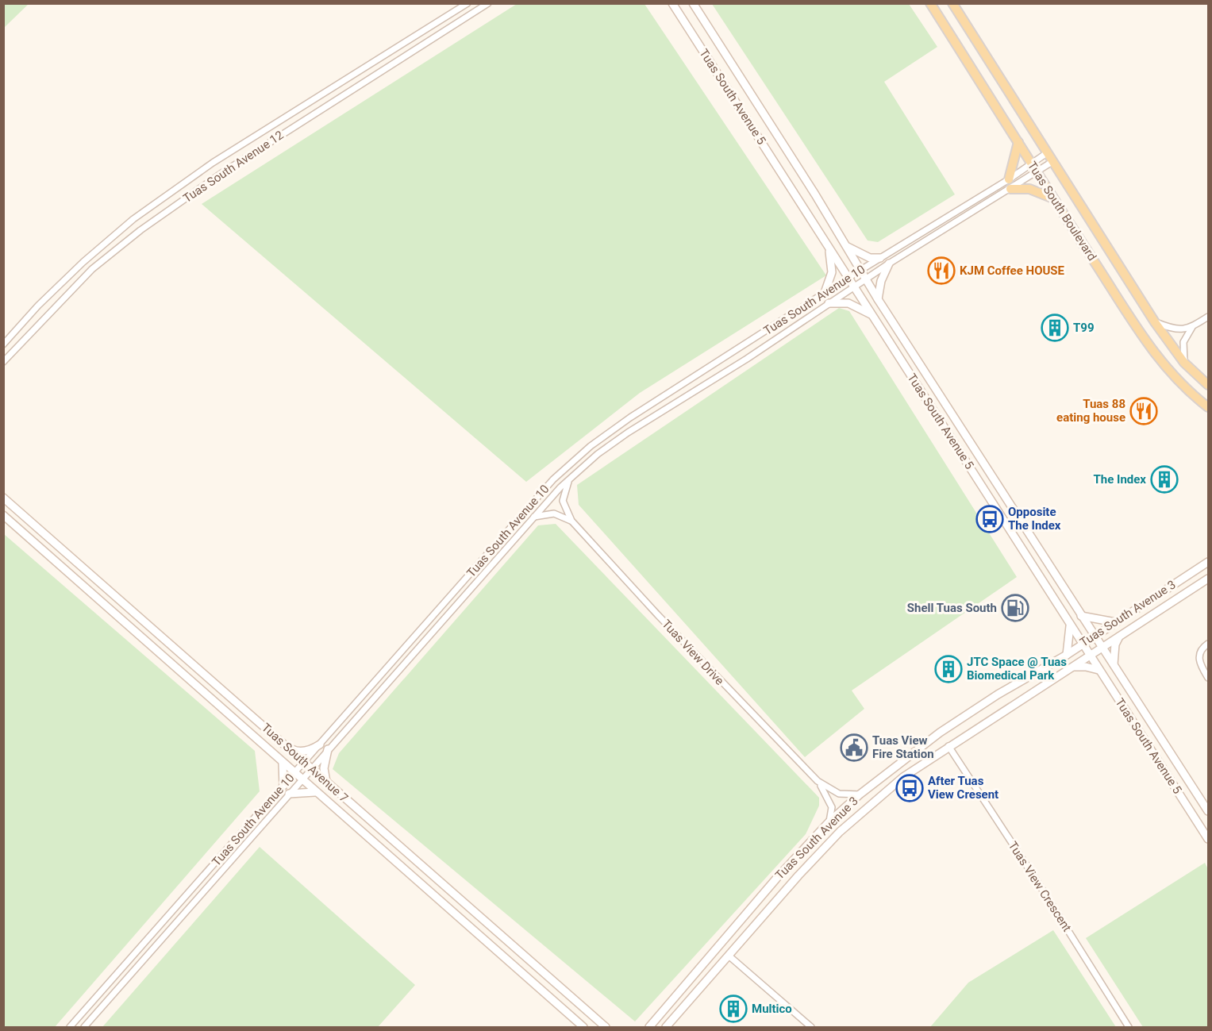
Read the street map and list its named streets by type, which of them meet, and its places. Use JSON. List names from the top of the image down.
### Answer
{
  "streets": {
    "main road": ["Tuas South Boulevard"],
    "street": [
      "Tuas South Avenue 5",
      "Tuas South Avenue 12",
      "Tuas South Avenue 10",
      "Tuas South Avenue 3",
      "Tuas View Drive",
      "Tuas South Avenue 7",
      "Tuas View Crescent"
    ]
  },
  "crossings": [
    ["Tuas South Avenue 5", "Tuas South Avenue 10"],
    ["Tuas South Avenue 5", "Tuas South Avenue 3"],
    ["Tuas South Boulevard", "Tuas South Avenue 10"],
    ["Tuas South Avenue 10", "Tuas View Drive"],
    ["Tuas South Avenue 10", "Tuas South Avenue 7"],
    ["Tuas South Avenue 3", "Tuas View Drive"],
    ["Tuas South Avenue 3", "Tuas View Crescent"]
  ],
  "places": {
    "restaurant": ["KJM Coffee HOUSE", "Tuas 88 eating house"],
    "building": [
      "T99",
      "The Index",
      "JTC Space @ Tuas Biomedical Park",
      "Multico"
    ],
    "bus stop": ["Opposite The Index", "After Tuas View Cresent"],
    "fuel station": ["Shell Tuas South"],
    "public building": ["Tuas View Fire Station"]
  }
}
